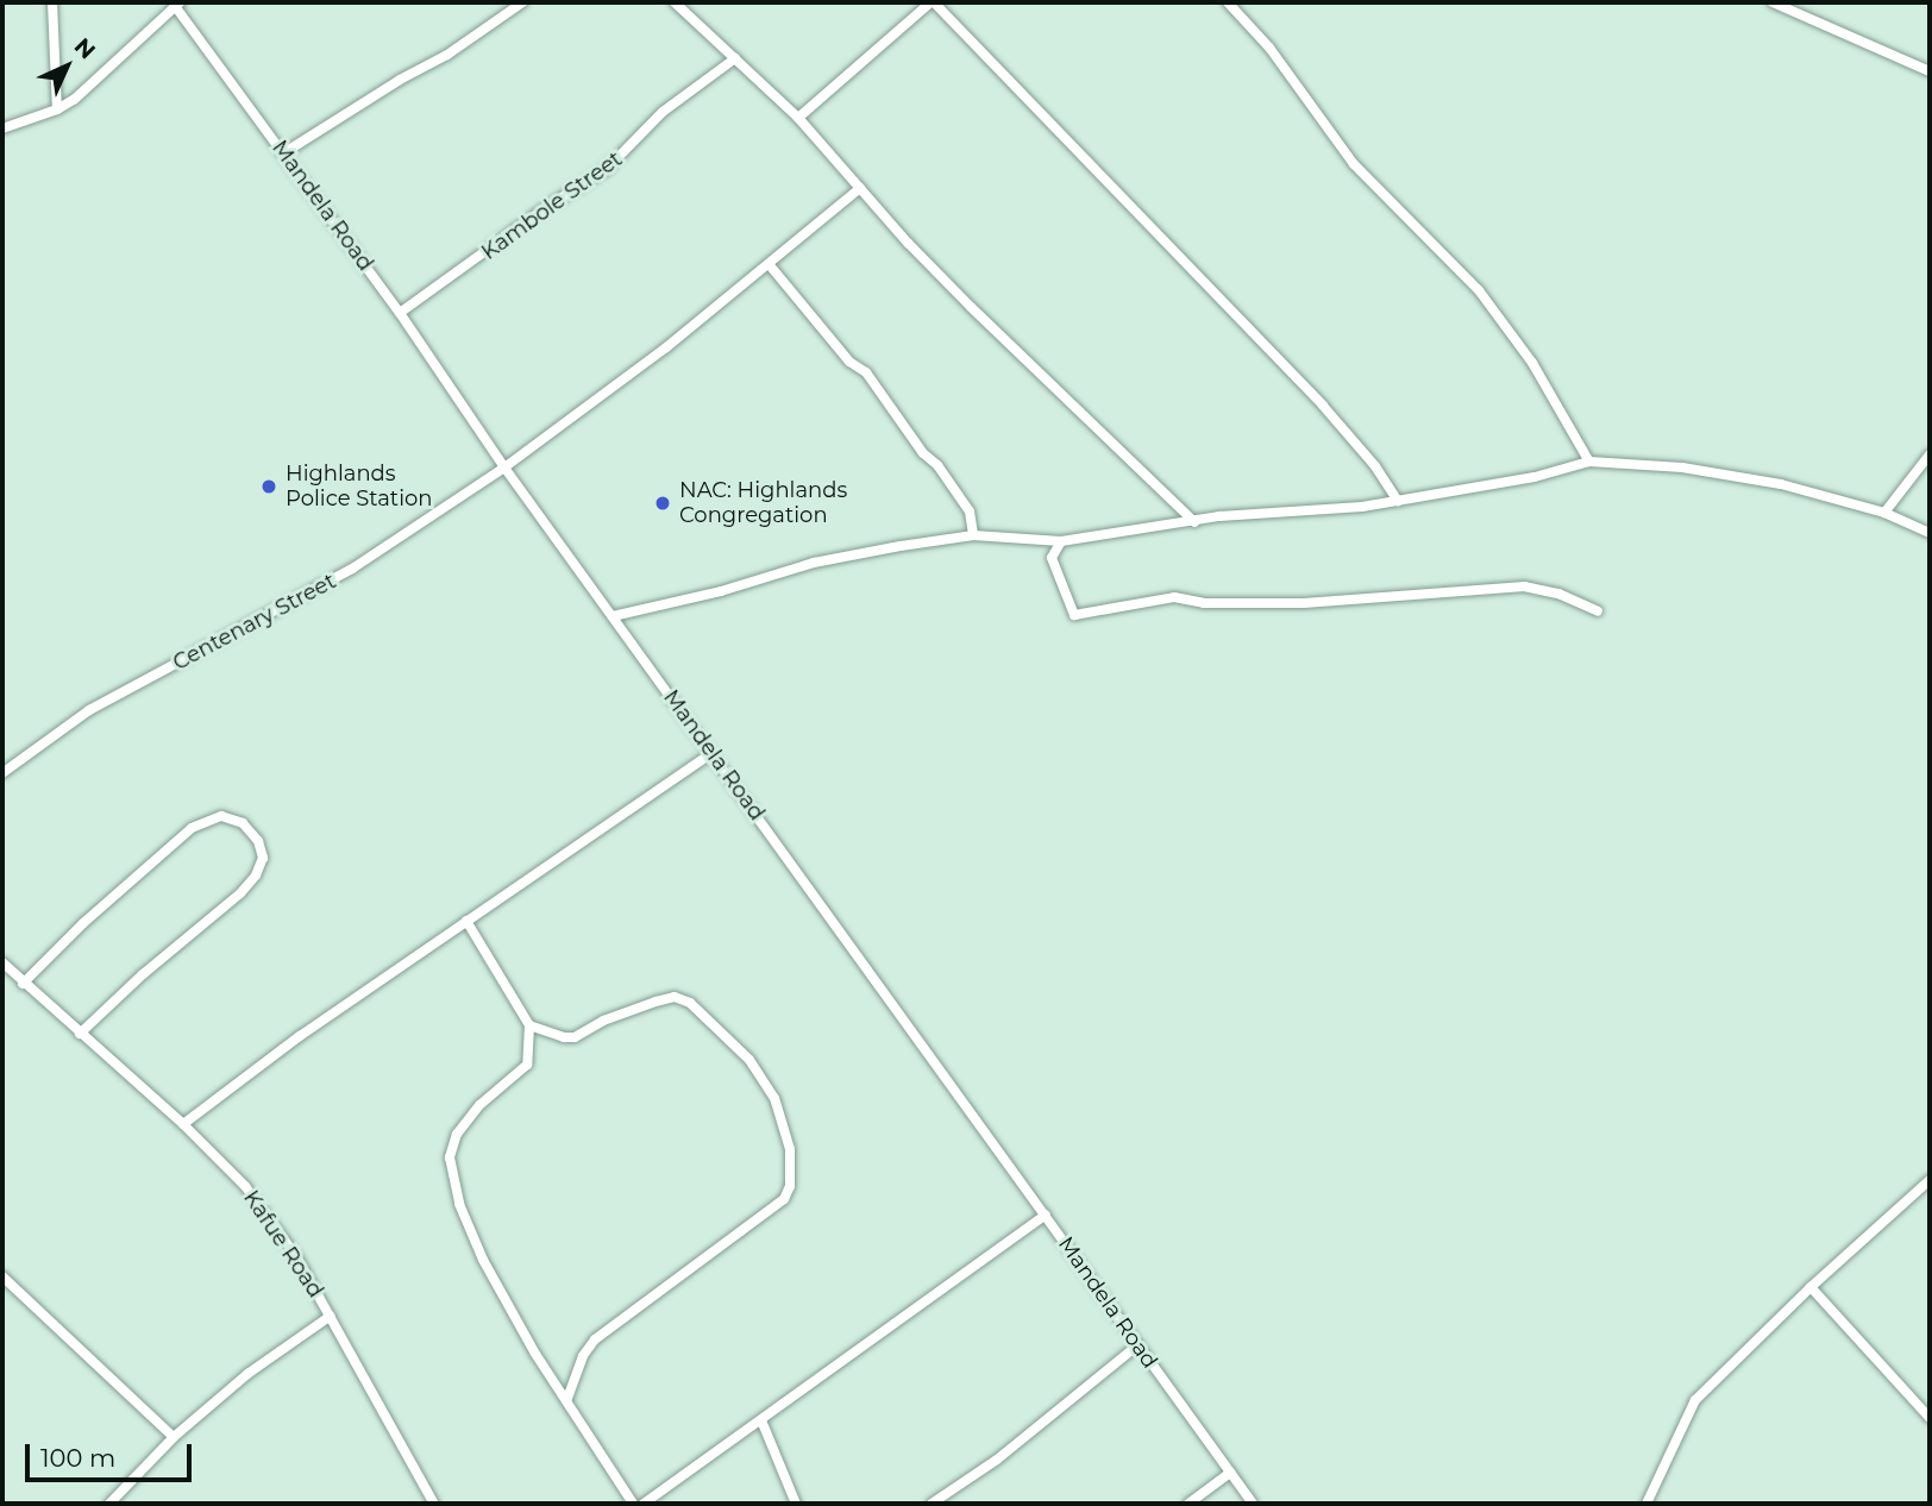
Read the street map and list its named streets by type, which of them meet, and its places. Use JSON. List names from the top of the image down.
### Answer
{
  "streets": {
    "street": [
      "Mandela Road",
      "Kambole Street",
      "Centenary Street",
      "Kafue Road"
    ]
  },
  "crossings": [
    ["Mandela Road", "Kambole Street"],
    ["Mandela Road", "Centenary Street"]
  ],
  "places": ["Highlands Police Station", "NAC: Highlands Congregation"],
  "scale_bar": "100 m",
  "north": "top right"
}
